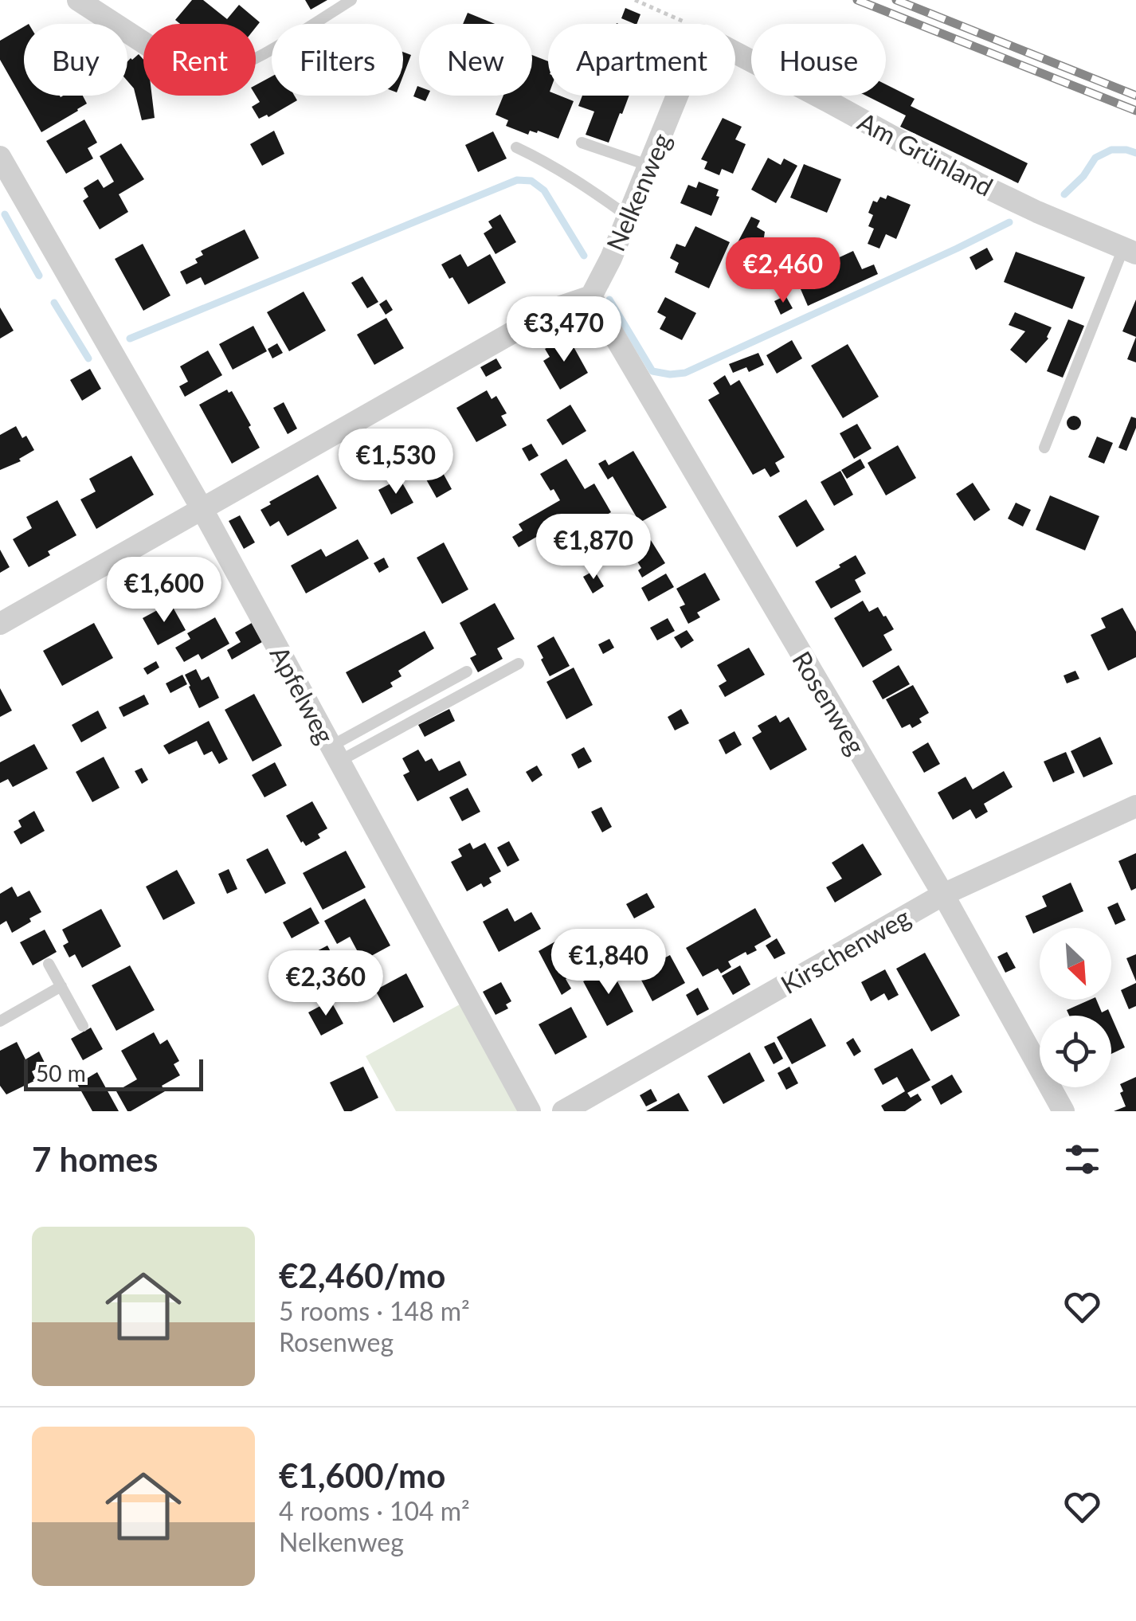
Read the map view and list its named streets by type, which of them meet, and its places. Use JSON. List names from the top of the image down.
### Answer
{
  "streets": {
    "street": [
      "Am Grünland",
      "Nelkenweg",
      "Apfelweg",
      "Rosenweg",
      "Kirschenweg"
    ]
  },
  "crossings": [
    ["Nelkenweg", "Rosenweg"],
    ["Rosenweg", "Kirschenweg"]
  ],
  "scale_bar": "50 m",
  "north": "bottom right",
  "page": {
    "chip": [
      "Buy",
      "Rent",
      "Filters",
      "New",
      "Apartment",
      "House"
    ],
    "price": [
      "€2,460",
      "€3,470",
      "€1,530",
      "€1,870",
      "€1,600",
      "€1,840",
      "€2,360"
    ],
    "scale": "50 m",
    "heading": "7 homes",
    "list": [
      {
        "name": "€2,460/mo",
        "note": "5 rooms · 148 m² · Rosenweg"
      },
      {
        "name": "€1,600/mo",
        "note": "4 rooms · 104 m² · Nelkenweg"
      }
    ]
  }
}
